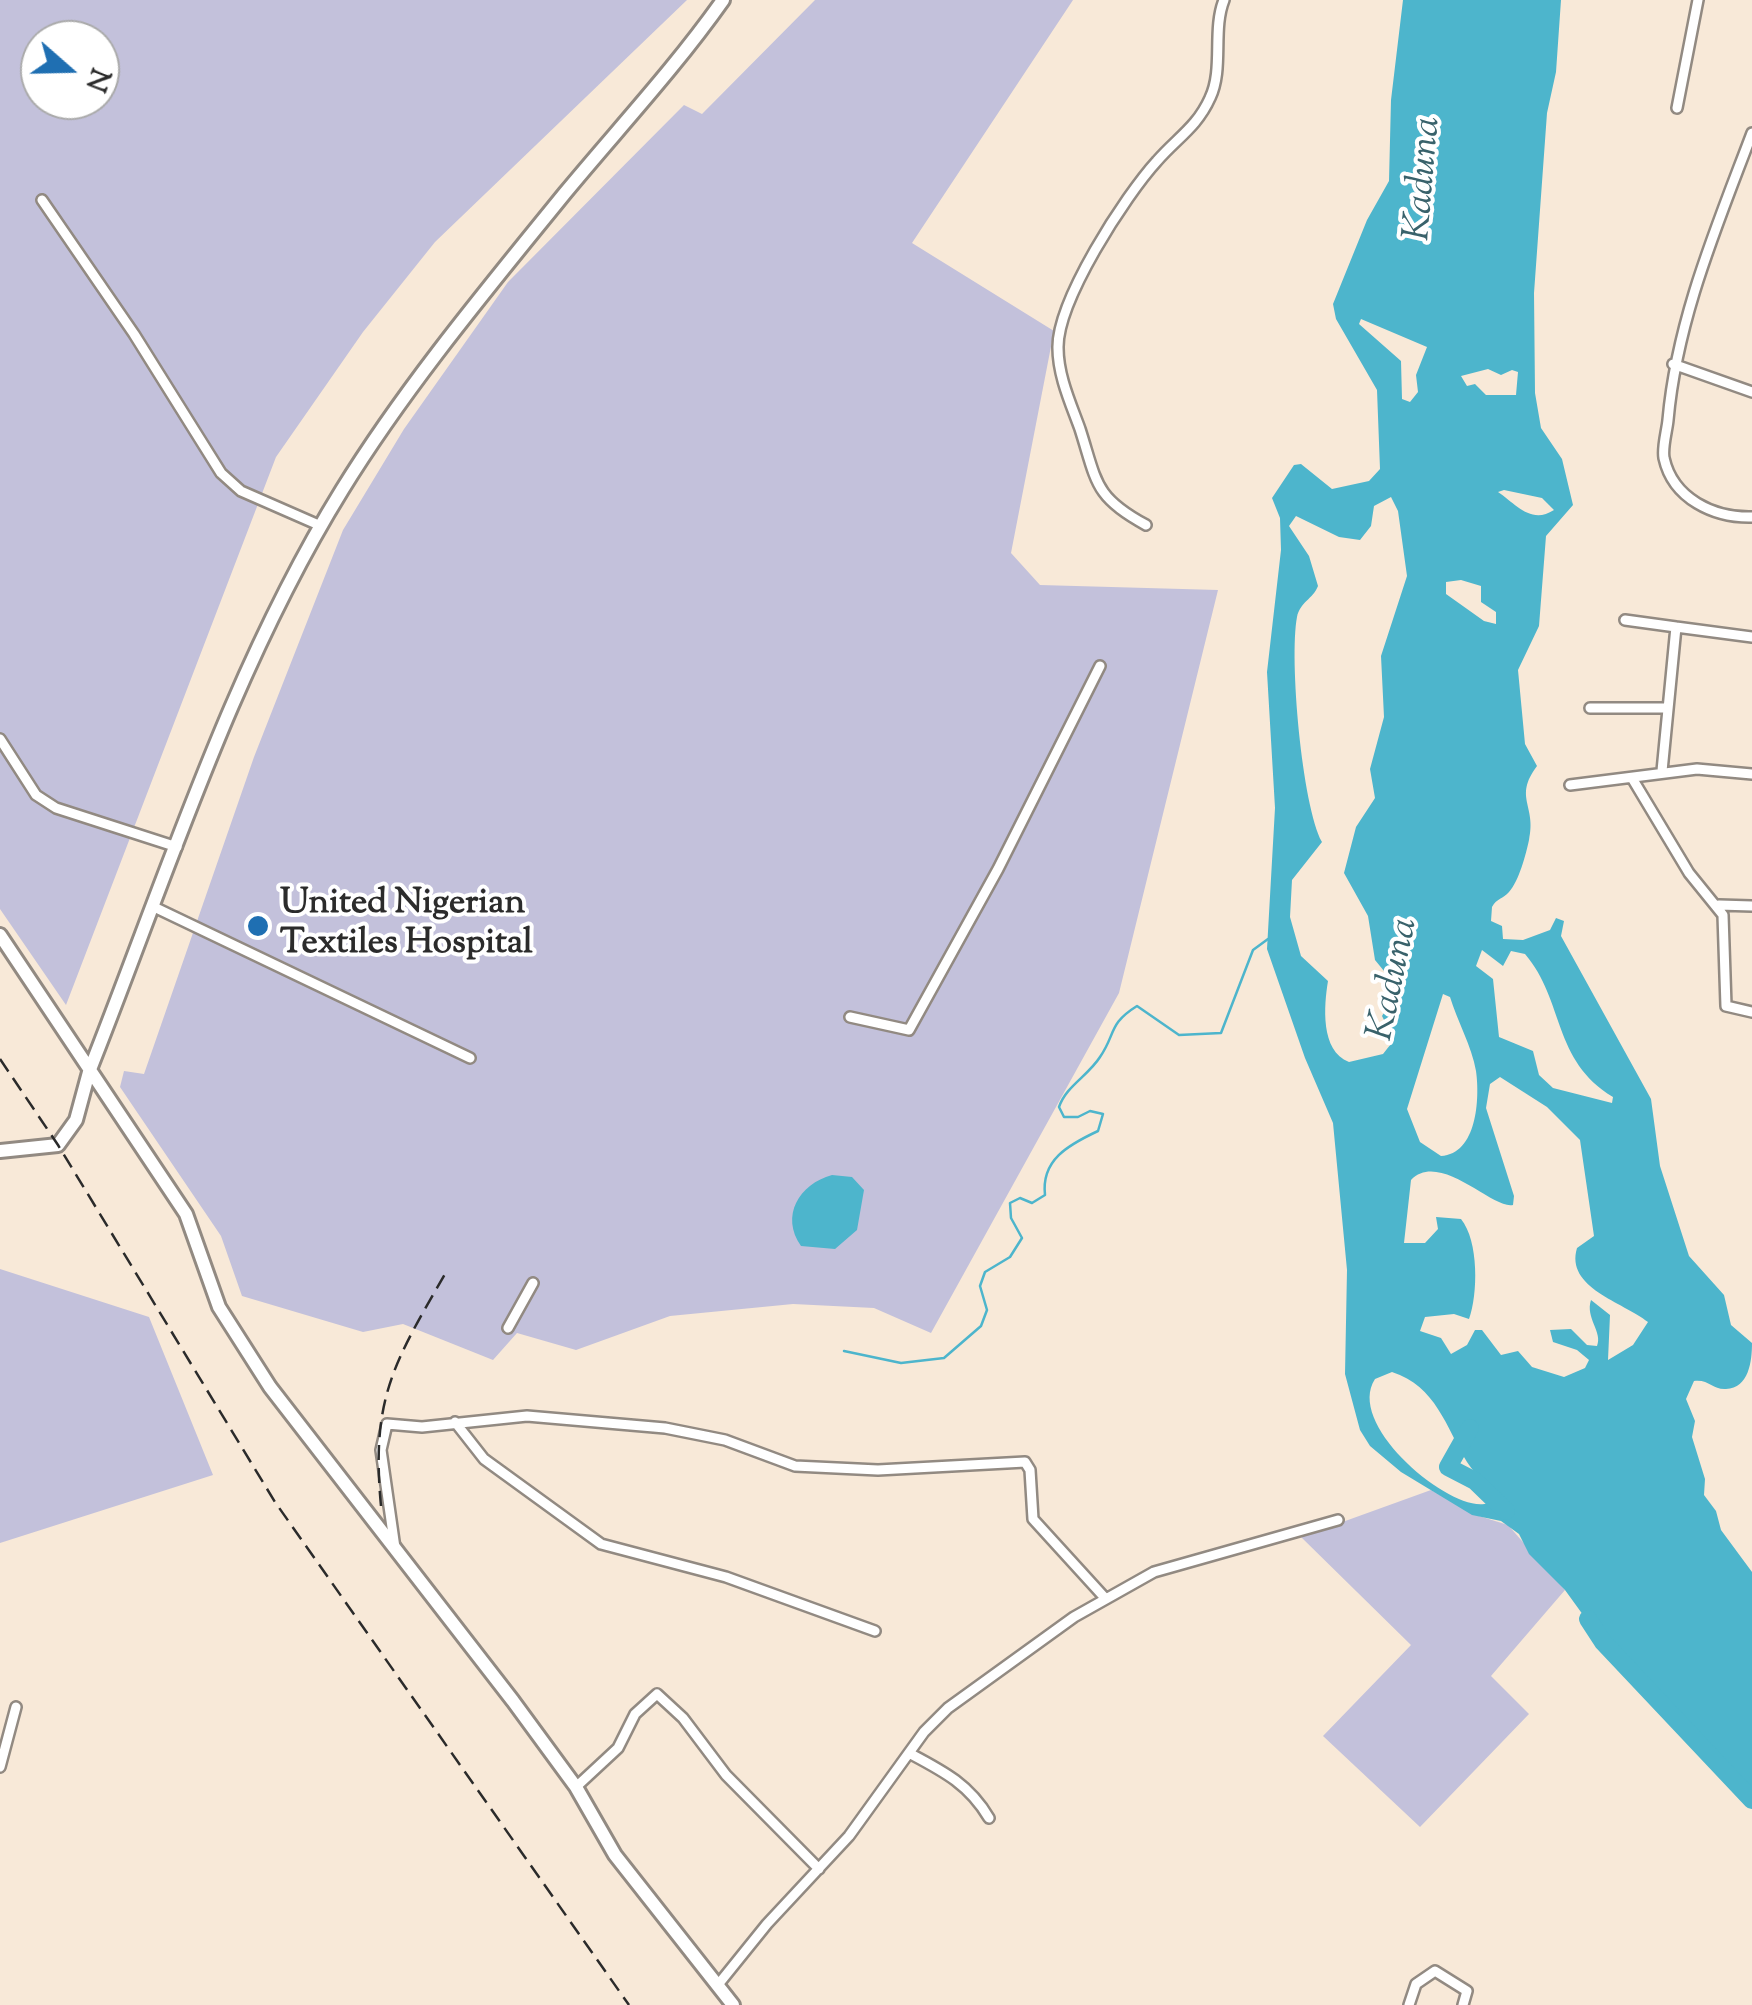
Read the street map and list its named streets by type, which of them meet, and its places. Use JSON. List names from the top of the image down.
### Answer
{
  "water": ["Kaduna"],
  "places": ["United Nigerian Textiles Hospital"],
  "north": "right"
}
